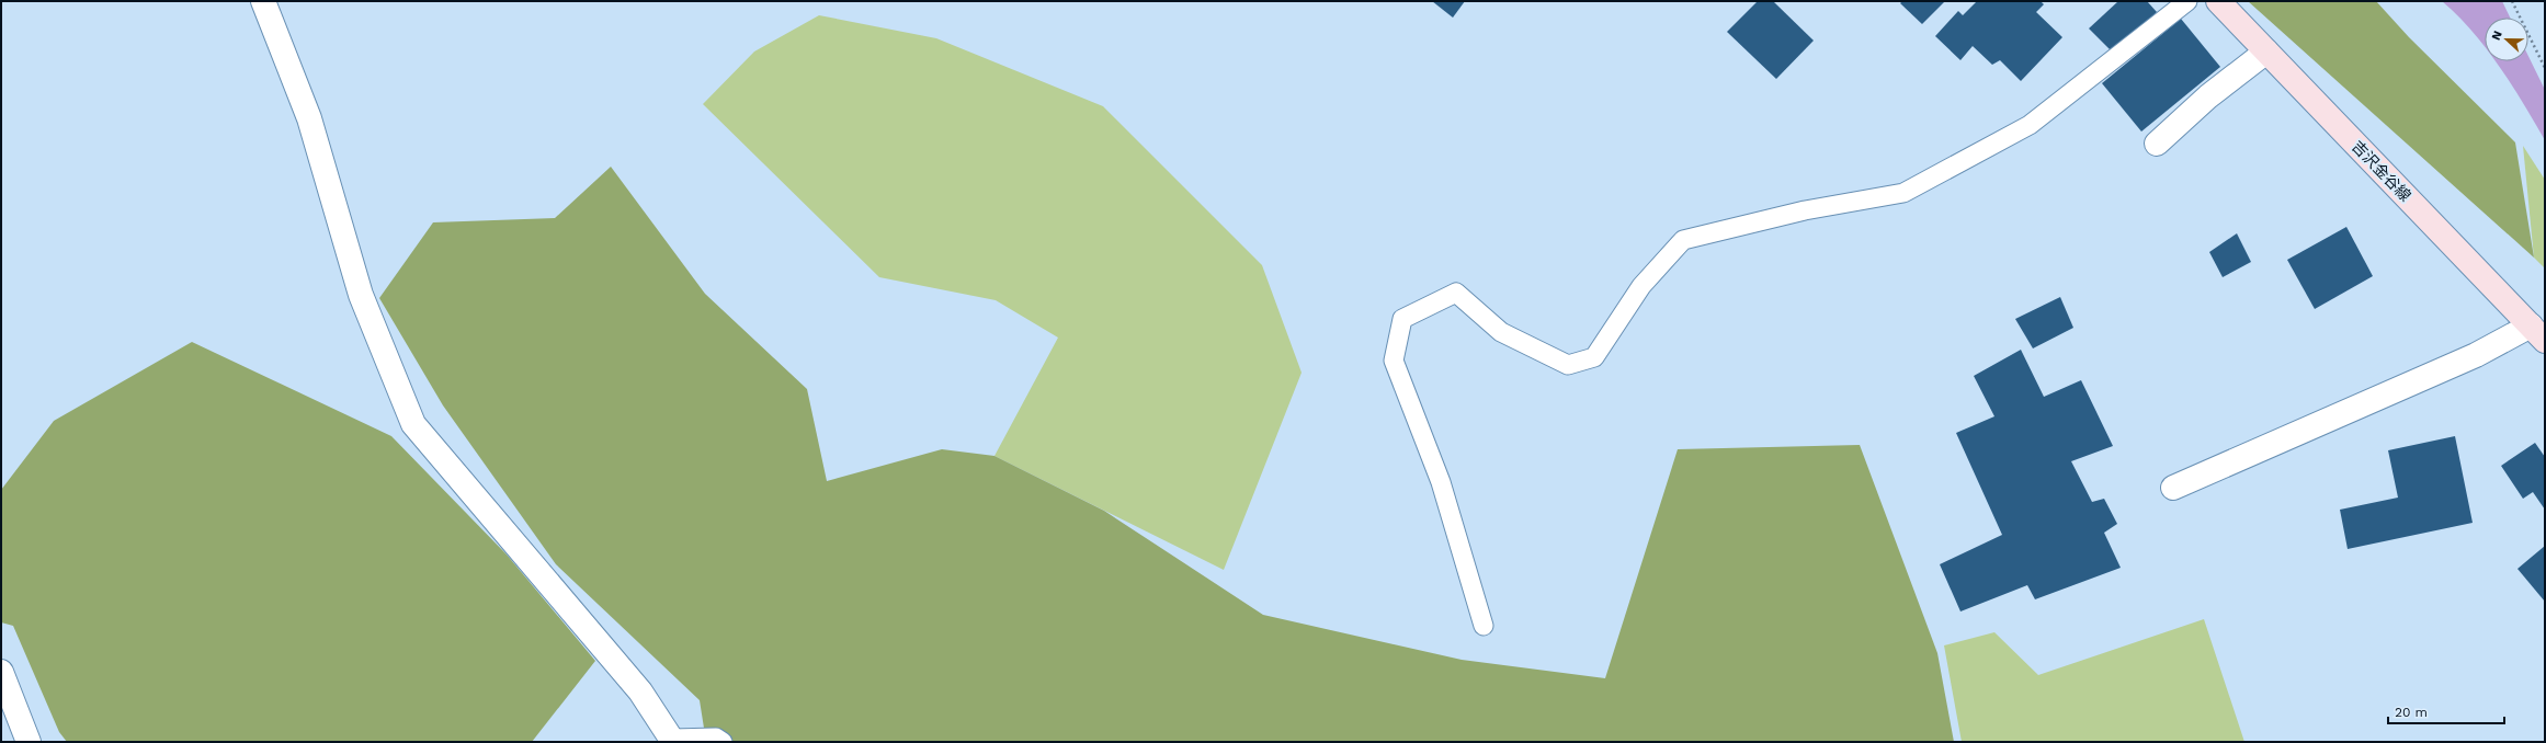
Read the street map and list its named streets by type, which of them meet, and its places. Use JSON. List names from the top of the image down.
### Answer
{
  "streets": {
    "main road": ["吉沢金谷線"]
  },
  "scale_bar": "20 m",
  "north": "left"
}
